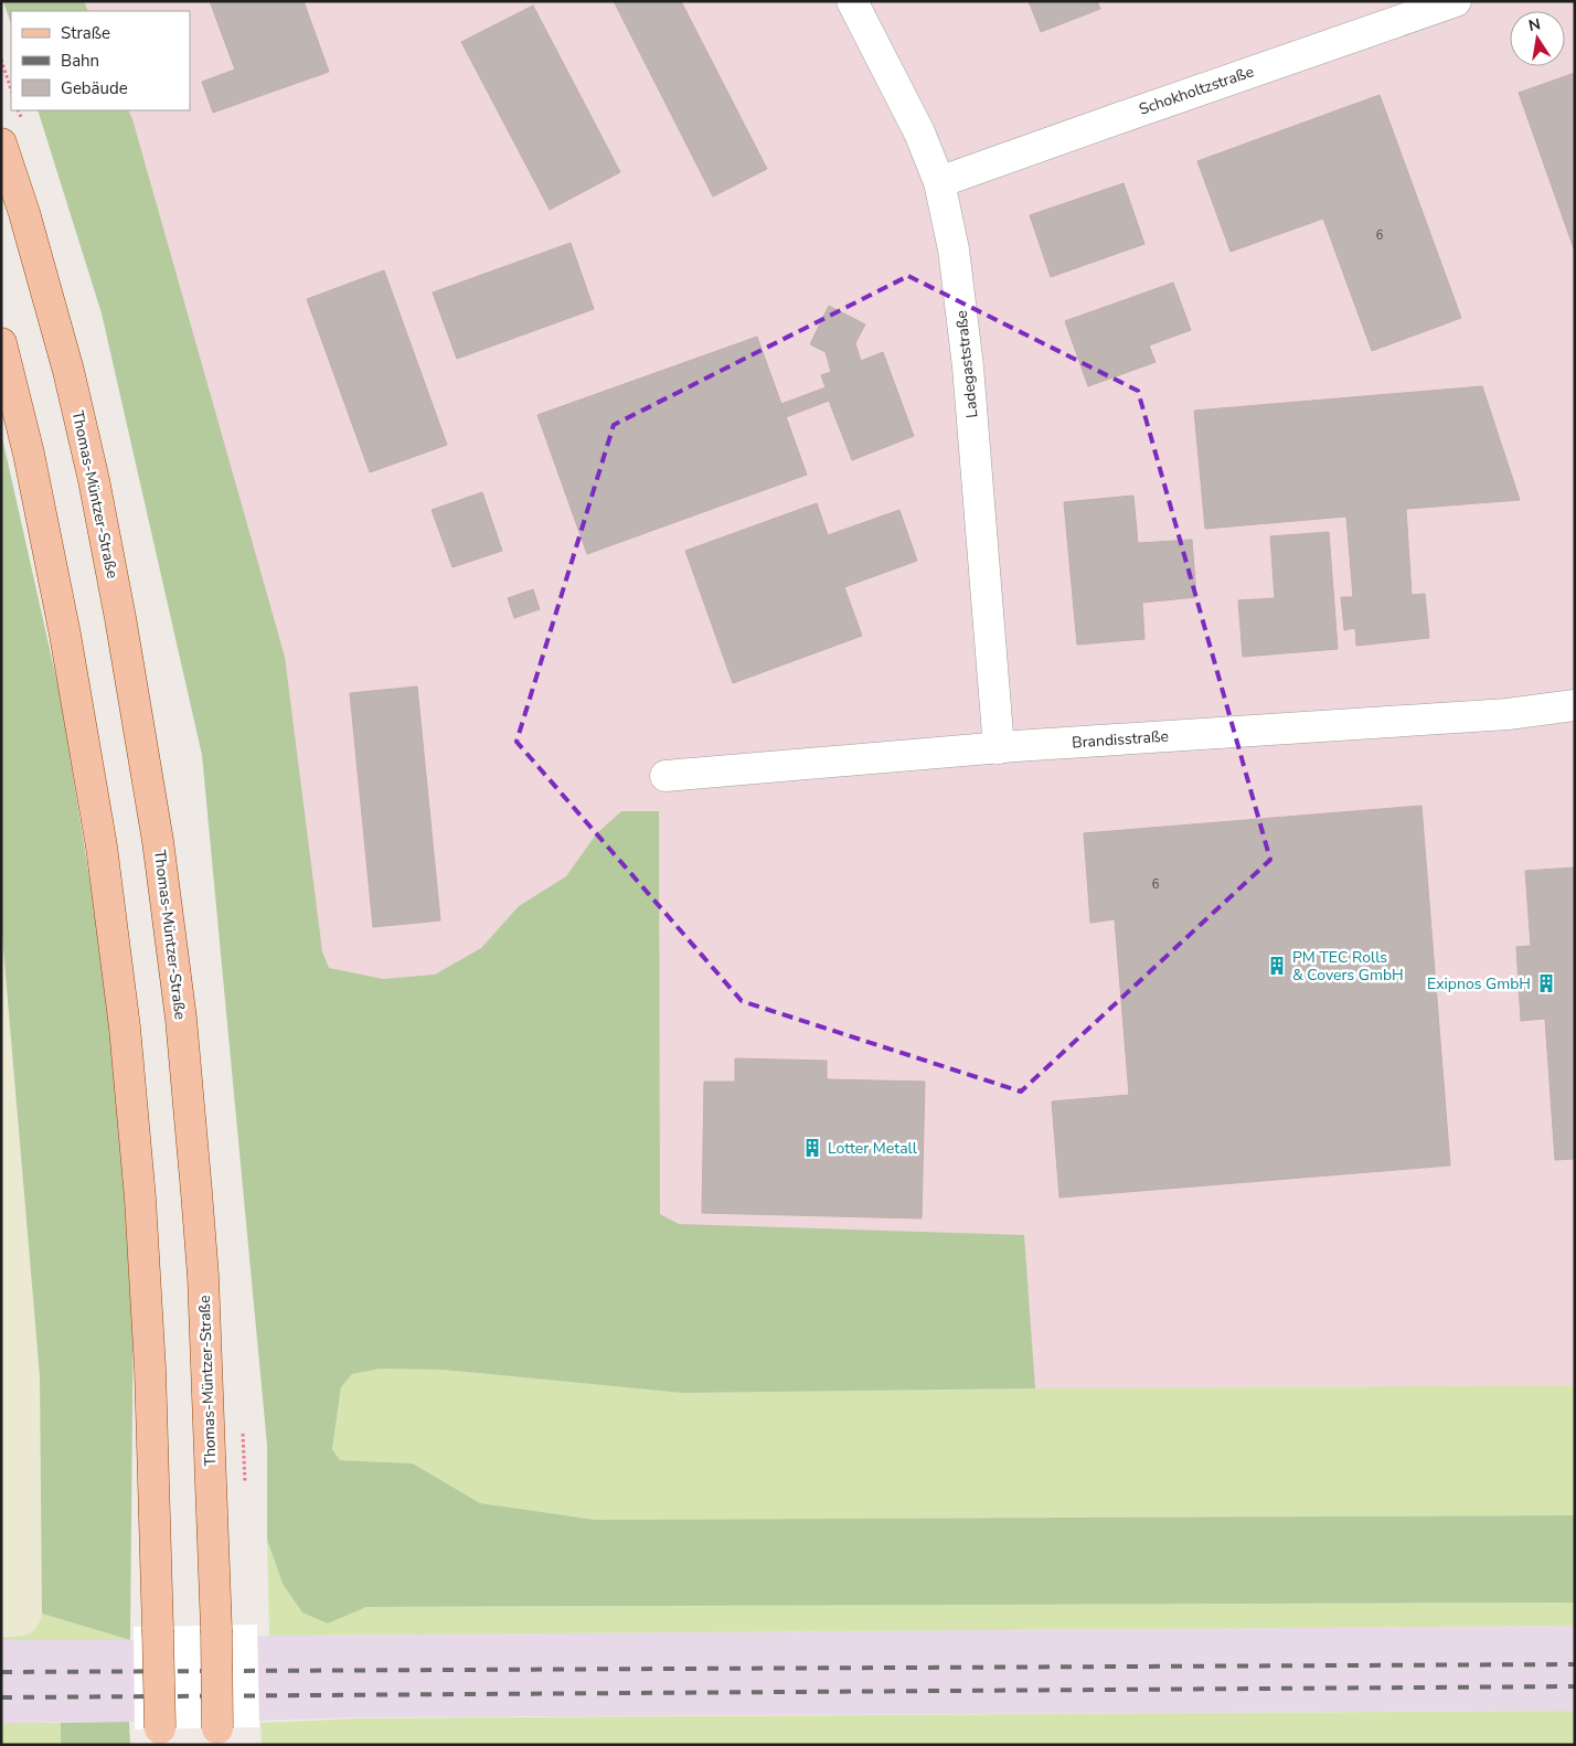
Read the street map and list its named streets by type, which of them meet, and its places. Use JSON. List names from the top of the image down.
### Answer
{
  "streets": {
    "main road": ["Thomas-Müntzer-Straße"],
    "street": ["Schokholtzstraße", "Ladegaststraße", "Brandisstraße"]
  },
  "crossings": [
    ["Schokholtzstraße", "Ladegaststraße"],
    ["Ladegaststraße", "Brandisstraße"]
  ],
  "places": {
    "building": ["PM TEC Rolls & Covers GmbH", "Exipnos GmbH", "Lotter Metall"]
  },
  "house_numbers": ["6", "6"],
  "legend": ["Straße", "Bahn", "Gebäude"],
  "north": "top"
}
